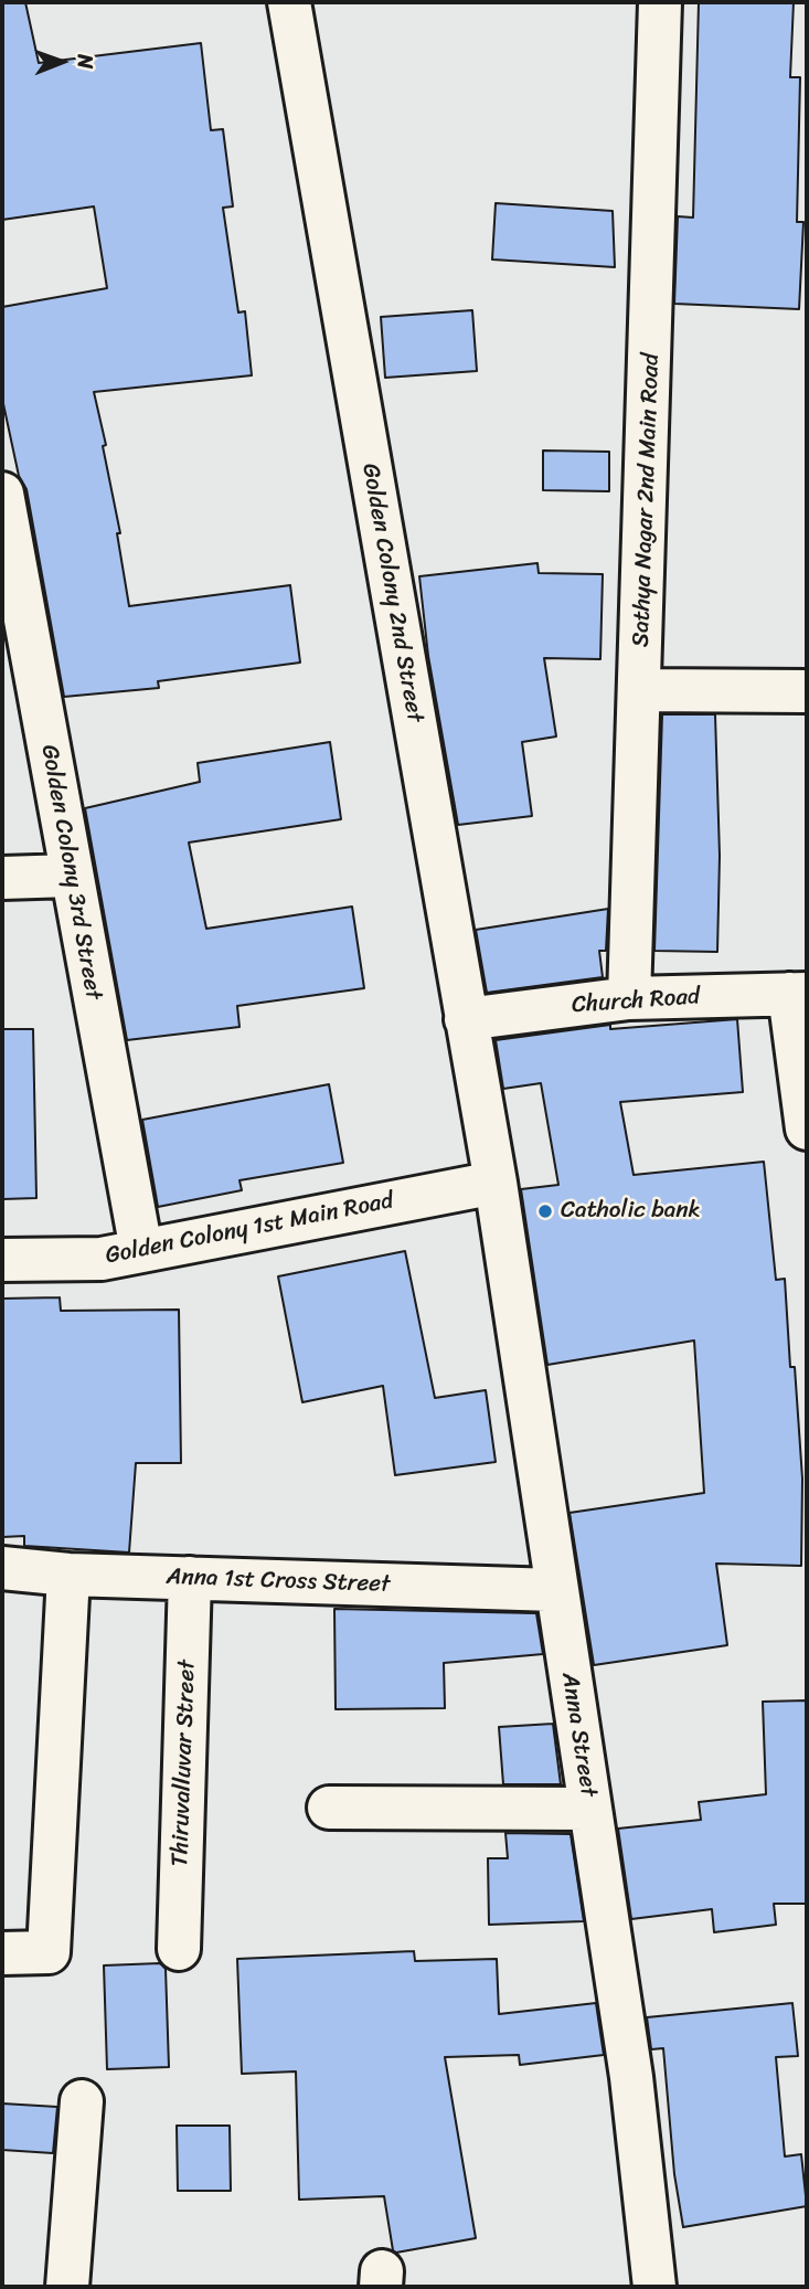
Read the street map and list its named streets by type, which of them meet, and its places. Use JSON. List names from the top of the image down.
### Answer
{
  "streets": {
    "street": [
      "Sathya Nagar 2nd Main Road",
      "Golden Colony 2nd Street",
      "Golden Colony 3rd Street",
      "Church Road",
      "Golden Colony 1st Main Road",
      "Anna 1st Cross Street",
      "Anna Street",
      "Thiruvalluvar Street"
    ]
  },
  "crossings": [
    ["Sathya Nagar 2nd Main Road", "Church Road"],
    ["Golden Colony 2nd Street", "Church Road"],
    ["Golden Colony 2nd Street", "Golden Colony 1st Main Road"],
    ["Golden Colony 2nd Street", "Anna Street"],
    ["Golden Colony 3rd Street", "Golden Colony 1st Main Road"],
    ["Golden Colony 1st Main Road", "Anna Street"],
    ["Anna 1st Cross Street", "Anna Street"],
    ["Anna 1st Cross Street", "Thiruvalluvar Street"]
  ],
  "places": ["Catholic bank"],
  "north": "right"
}
